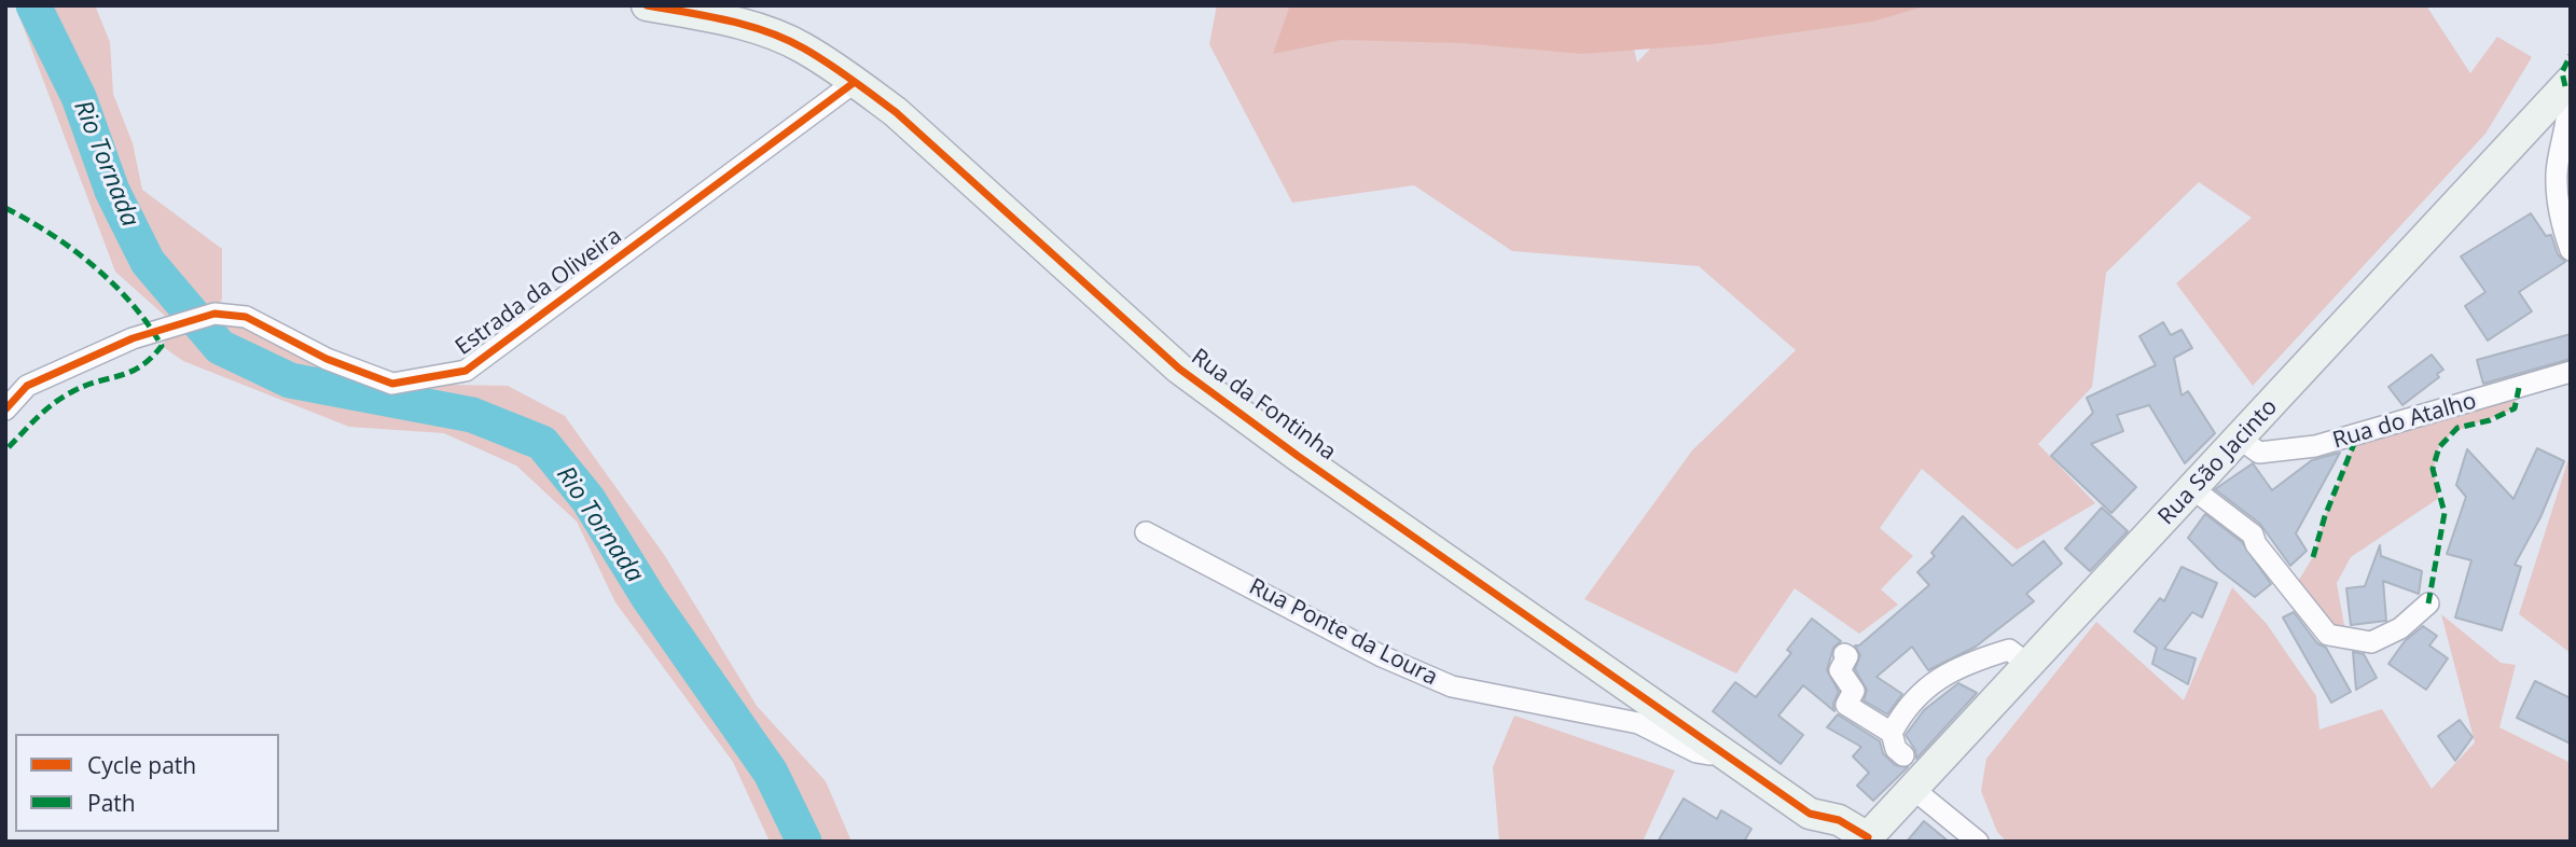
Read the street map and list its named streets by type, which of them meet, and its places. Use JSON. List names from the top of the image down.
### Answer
{
  "streets": {
    "street": [
      "Estrada da Oliveira",
      "Rua da Fontinha",
      "Rua do Atalho",
      "Rua São Jacinto",
      "Rua Ponte da Loura"
    ]
  },
  "crossings": [
    ["Estrada da Oliveira", "Rua da Fontinha"],
    ["Rua da Fontinha", "Rua São Jacinto"],
    ["Rua da Fontinha", "Rua Ponte da Loura"],
    ["Rua do Atalho", "Rua São Jacinto"]
  ],
  "water": ["Rio Tornada"],
  "legend": ["Cycle path", "Path"]
}
